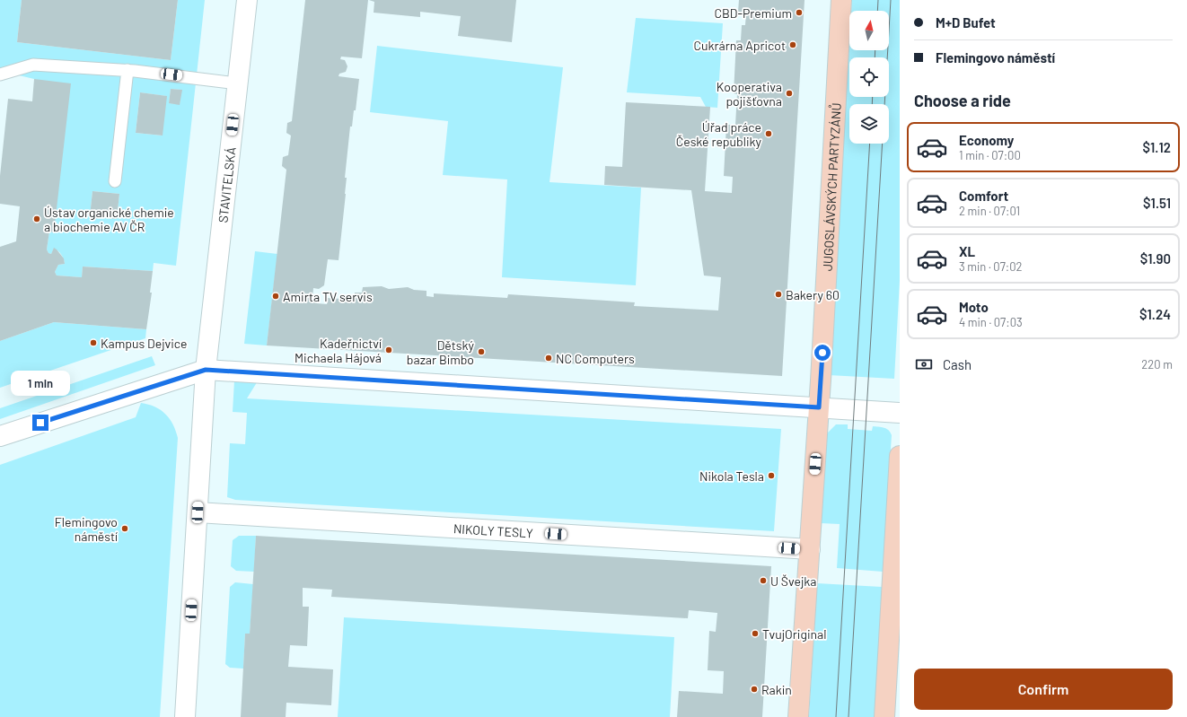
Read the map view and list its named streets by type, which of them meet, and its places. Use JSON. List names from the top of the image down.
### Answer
{
  "streets": {
    "main road": ["JUGOSLÁVSKÝCH PARTYZÁNŮ"],
    "street": ["STAVITELSKÁ", "NIKOLY TESLY"]
  },
  "crossings": [
    ["JUGOSLÁVSKÝCH PARTYZÁNŮ", "NIKOLY TESLY"]
  ],
  "places": [
    "CBD-Premium",
    "Cukrárna Apricot",
    "Kooperativa pojišťovna",
    "Úřad práce České republiky",
    "Ústav organické chemie a biochemie AV ČR",
    "Bakery 60",
    "Amirta TV servis",
    "Kampus Dejvice",
    "Kadeřnictví Michaela Hájová",
    "Dětský bazar Bimbo",
    "NC Computers",
    "Nikola Tesla",
    "Flemingovo náměstí",
    "U Švejka",
    "TvujOriginal",
    "Rakin"
  ],
  "north": "top",
  "page": {
    "banner": ["M+D Bufet", "Flemingovo náměstí"],
    "heading": "Choose a ride",
    "list": [
      {
        "name": "Economy",
        "note": "1 min · 07:00",
        "value": "$1.12"
      },
      {
        "name": "Comfort",
        "note": "2 min · 07:01",
        "value": "$1.51"
      },
      {
        "name": "XL",
        "note": "3 min · 07:02",
        "value": "$1.90"
      },
      {
        "name": "Moto",
        "note": "4 min · 07:03",
        "value": "$1.24"
      }
    ],
    "pay": ["Cash", "220 m"],
    "bubble": "1 min",
    "buttons": "Confirm"
  }
}
